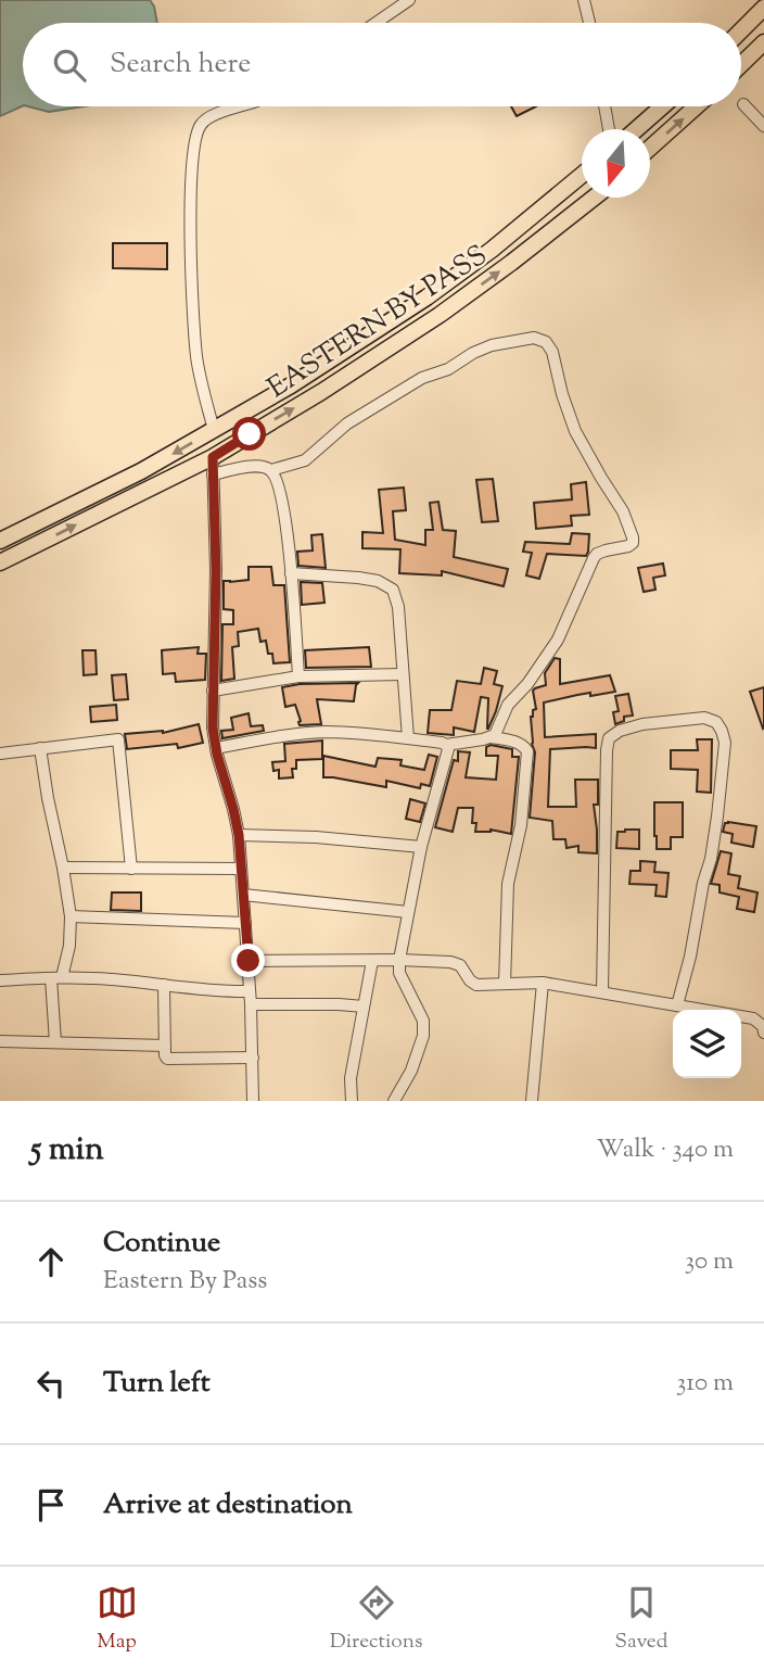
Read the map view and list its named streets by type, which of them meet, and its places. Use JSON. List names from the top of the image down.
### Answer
{
  "streets": {
    "main road": ["EASTERN BY PASS"]
  },
  "north": "bottom",
  "page": {
    "search": "Search here",
    "heading": ["5 min", "Walk · 340 m"],
    "list": [
      ["Continue", "Eastern By Pass", "30 m"],
      ["Turn left", "310 m"],
      "Arrive at destination"
    ],
    "nav": ["Map", "Directions", "Saved"]
  }
}
